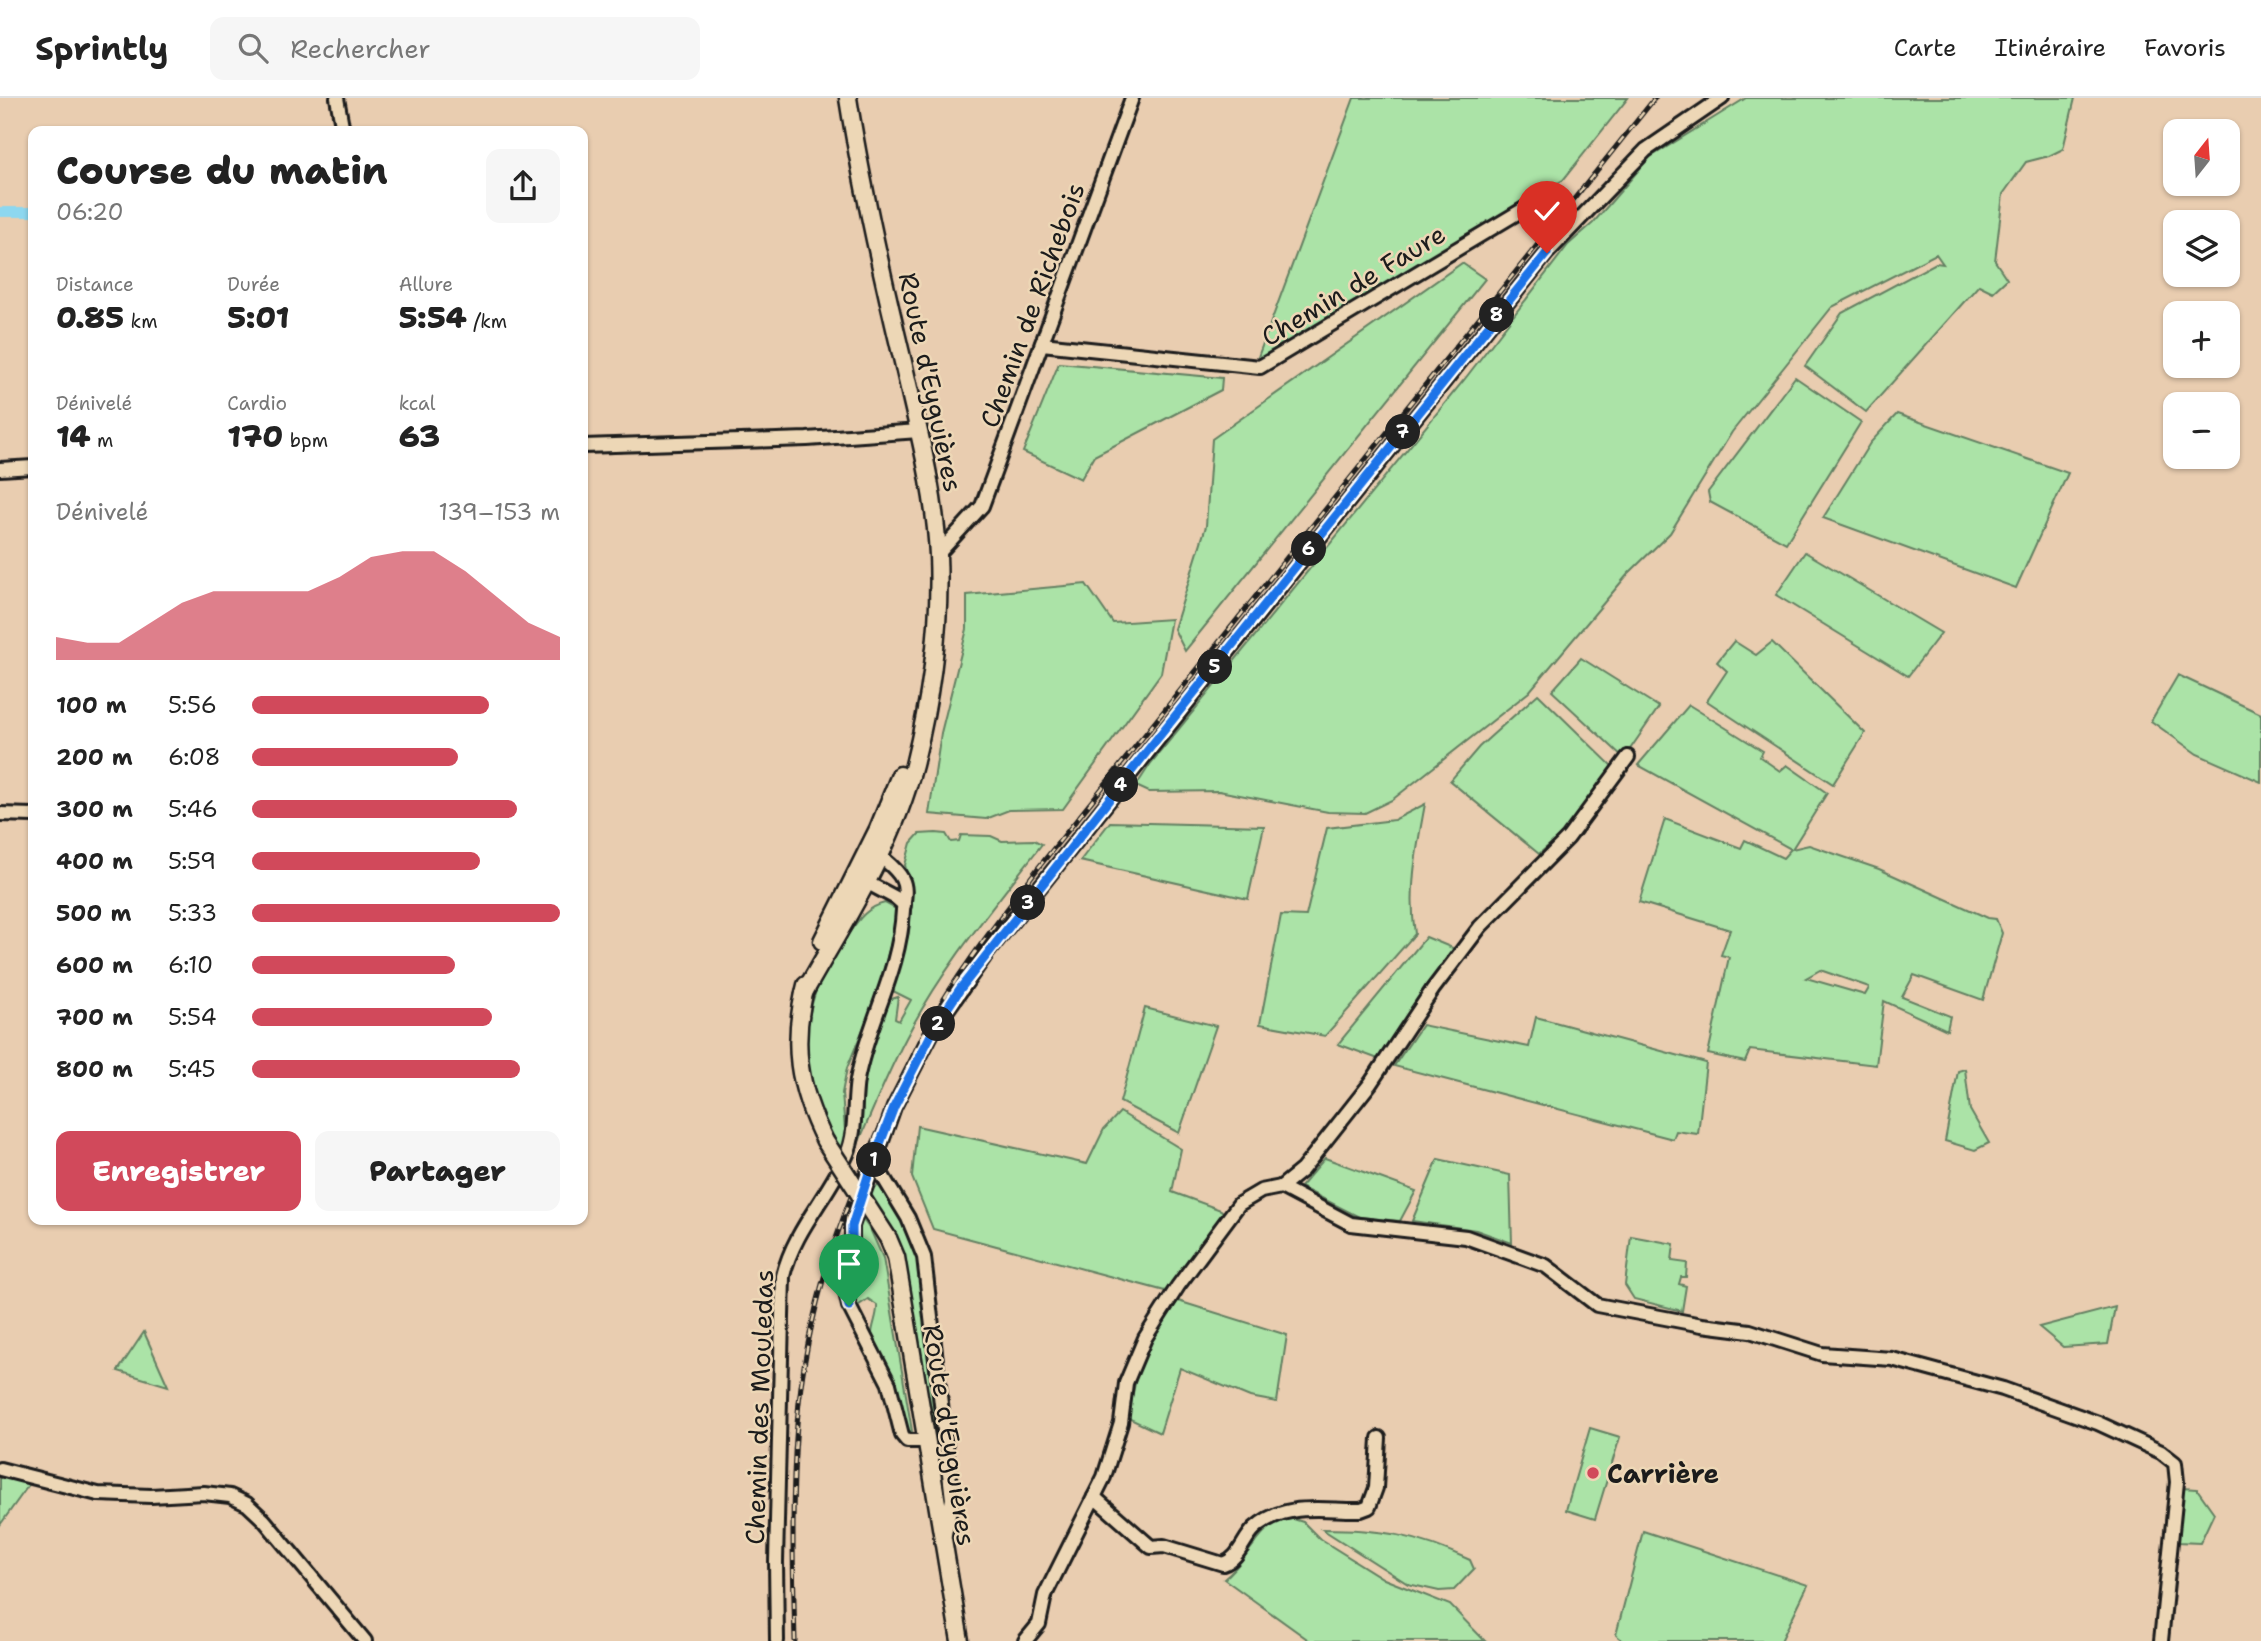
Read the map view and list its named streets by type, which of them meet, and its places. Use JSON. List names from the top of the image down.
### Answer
{
  "streets": {
    "main road": ["Route d'Eyguières"],
    "street": ["Chemin de Faure", "Chemin de Richebois", "Chemin des Mouledas"]
  },
  "crossings": [
    ["Chemin de Faure", "Chemin de Richebois"],
    ["Chemin de Richebois", "Route d'Eyguières"],
    ["Route d'Eyguières", "Chemin des Mouledas"]
  ],
  "places": ["Carrière"],
  "north": "top",
  "page": {
    "header": "Sprintly",
    "search": "Rechercher",
    "nav": ["Carte", "Itinéraire", "Favoris"],
    "map_buttons": ["+", "−"],
    "heading": ["Course du matin", "06:20"],
    "stats": [
      ["Distance", "0.85 km"],
      ["Durée", "5:01"],
      ["Allure", "5:54 /km"],
      ["Dénivelé", "14 m"],
      ["Cardio", "170 bpm"],
      ["kcal", "63"]
    ],
    "pins": [
      "8",
      "7",
      "6",
      "5",
      "4",
      "3",
      "2",
      "1"
    ],
    "chart": ["Dénivelé", "139–153 m"],
    "list": [
      {
        "name": "100 m",
        "note": "5:56"
      },
      {
        "name": "200 m",
        "note": "6:08"
      },
      {
        "name": "300 m",
        "note": "5:46"
      },
      {
        "name": "400 m",
        "note": "5:59"
      },
      {
        "name": "500 m",
        "note": "5:33"
      },
      {
        "name": "600 m",
        "note": "6:10"
      },
      {
        "name": "700 m",
        "note": "5:54"
      },
      {
        "name": "800 m",
        "note": "5:45"
      }
    ],
    "buttons": ["Enregistrer", "Partager"]
  }
}
